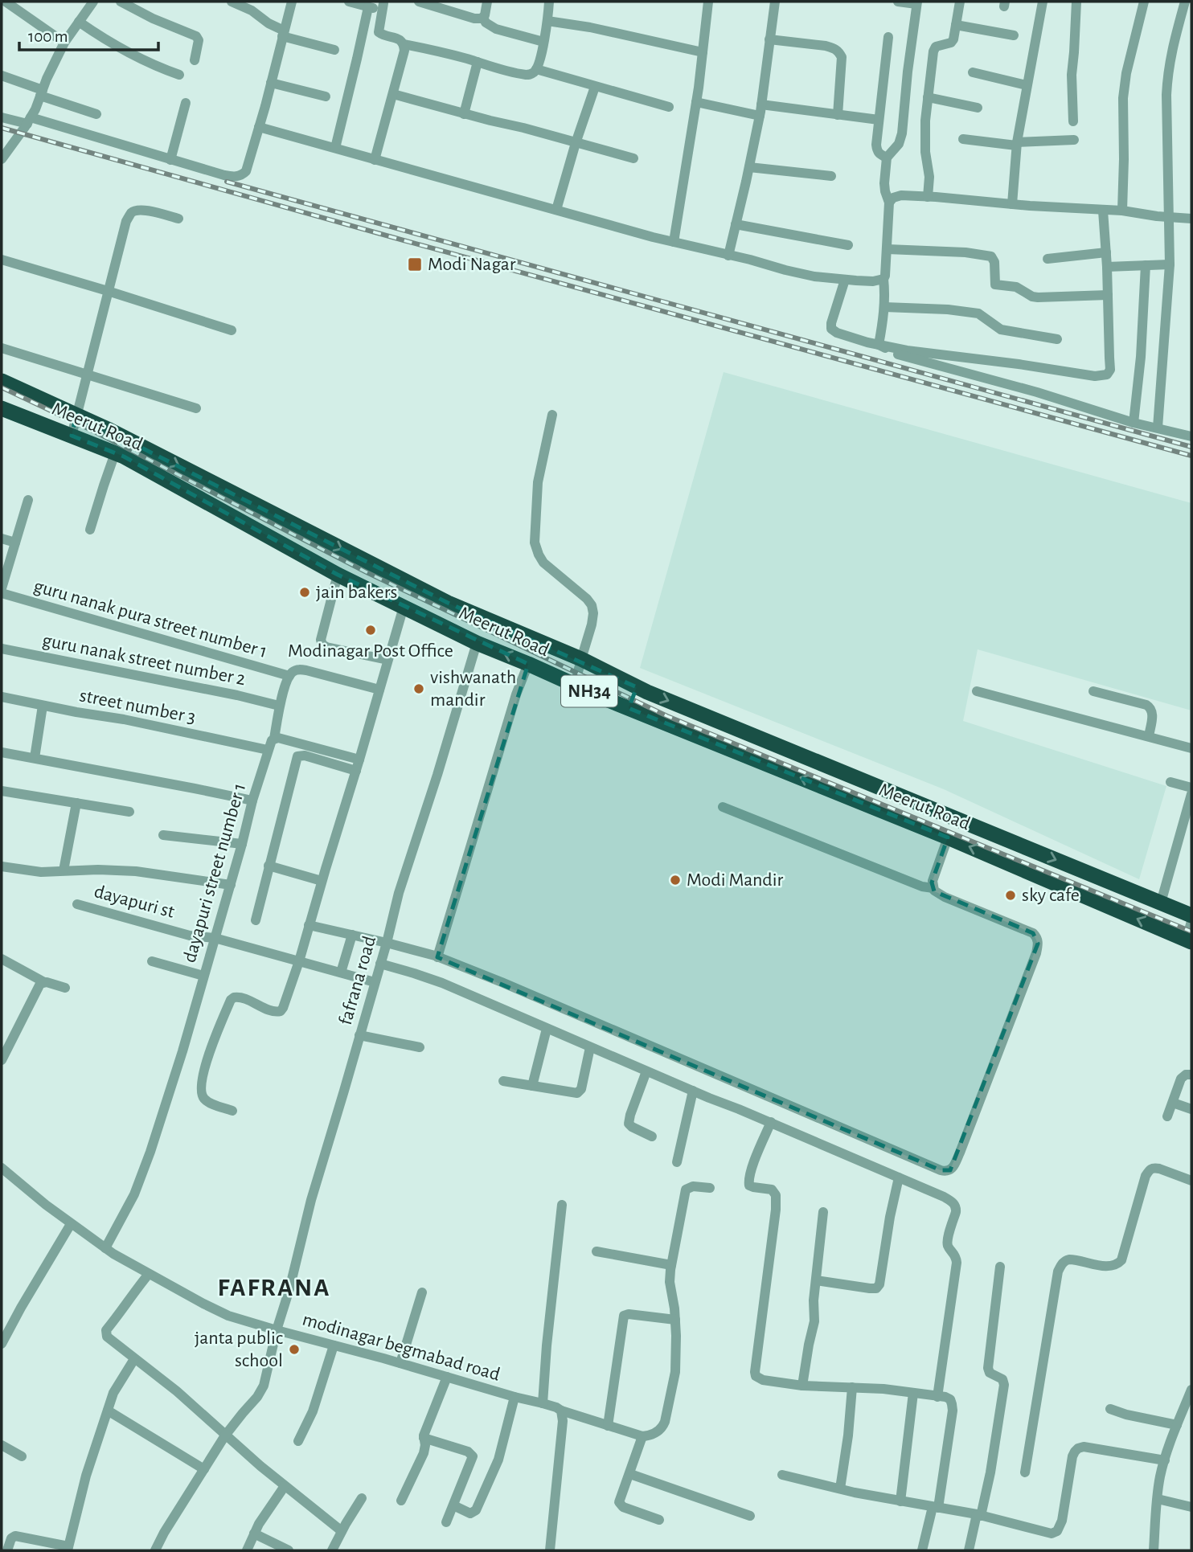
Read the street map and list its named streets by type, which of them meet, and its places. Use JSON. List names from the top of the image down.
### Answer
{
  "streets": {
    "highway": ["Meerut Road", "NH34"],
    "street": [
      "guru nanak pura street number 1",
      "guru nanak street number 2",
      "street number 3",
      "dayapuri street number 1",
      "dayapuri st",
      "fafrana road",
      "modinagar begmabad road"
    ]
  },
  "crossings": [
    ["Meerut Road", "fafrana road"],
    ["street number 3", "dayapuri street number 1"],
    ["dayapuri street number 1", "dayapuri st"],
    ["dayapuri street number 1", "modinagar begmabad road"],
    ["dayapuri st", "fafrana road"],
    ["fafrana road", "modinagar begmabad road"]
  ],
  "districts": ["FAFRANA"],
  "places": {
    "transit": ["Modi Nagar"],
    "other": [
      "jain bakers",
      "Modinagar Post Office",
      "vishwanath mandir",
      "Modi Mandir",
      "sky cafe",
      "janta public school"
    ]
  },
  "scale_bar": "100 m"
}
